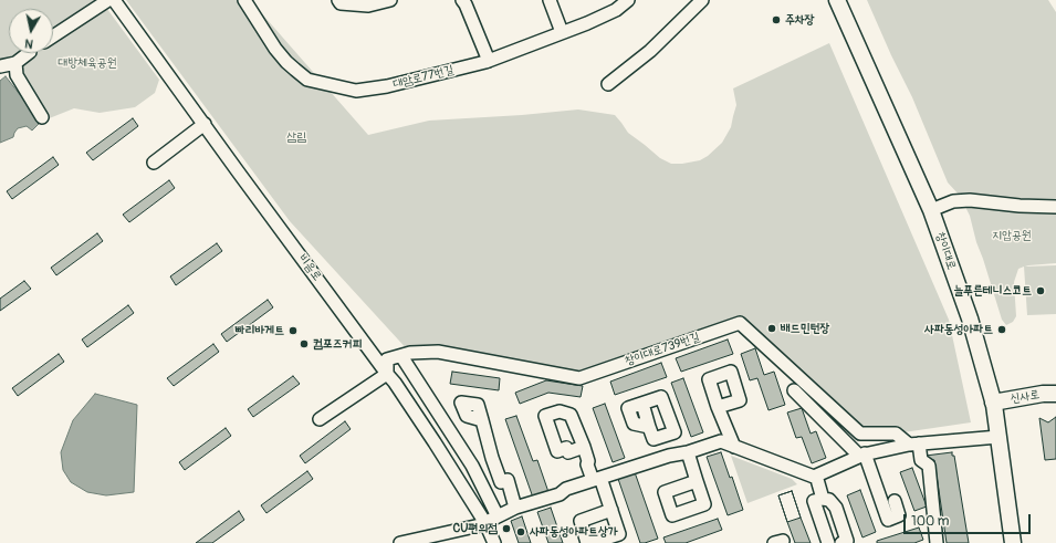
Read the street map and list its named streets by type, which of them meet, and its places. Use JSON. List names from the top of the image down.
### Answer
{
  "streets": {
    "main road": ["창이대로", "신사로"],
    "street": ["대암로77번길", "비음로", "창이대로739번길"]
  },
  "crossings": [
    ["창이대로", "신사로"],
    ["비음로", "창이대로739번길"]
  ],
  "parks": ["대방체육공원", "삼림", "지압공원"],
  "places": [
    "주차장",
    "늘푸른테니스코트",
    "배드민턴장",
    "사파동성아파트",
    "빠리바게트",
    "컴포즈커피",
    "CU편의점",
    "사파동성아파트상가"
  ],
  "scale_bar": "100 m",
  "north": "bottom"
}
